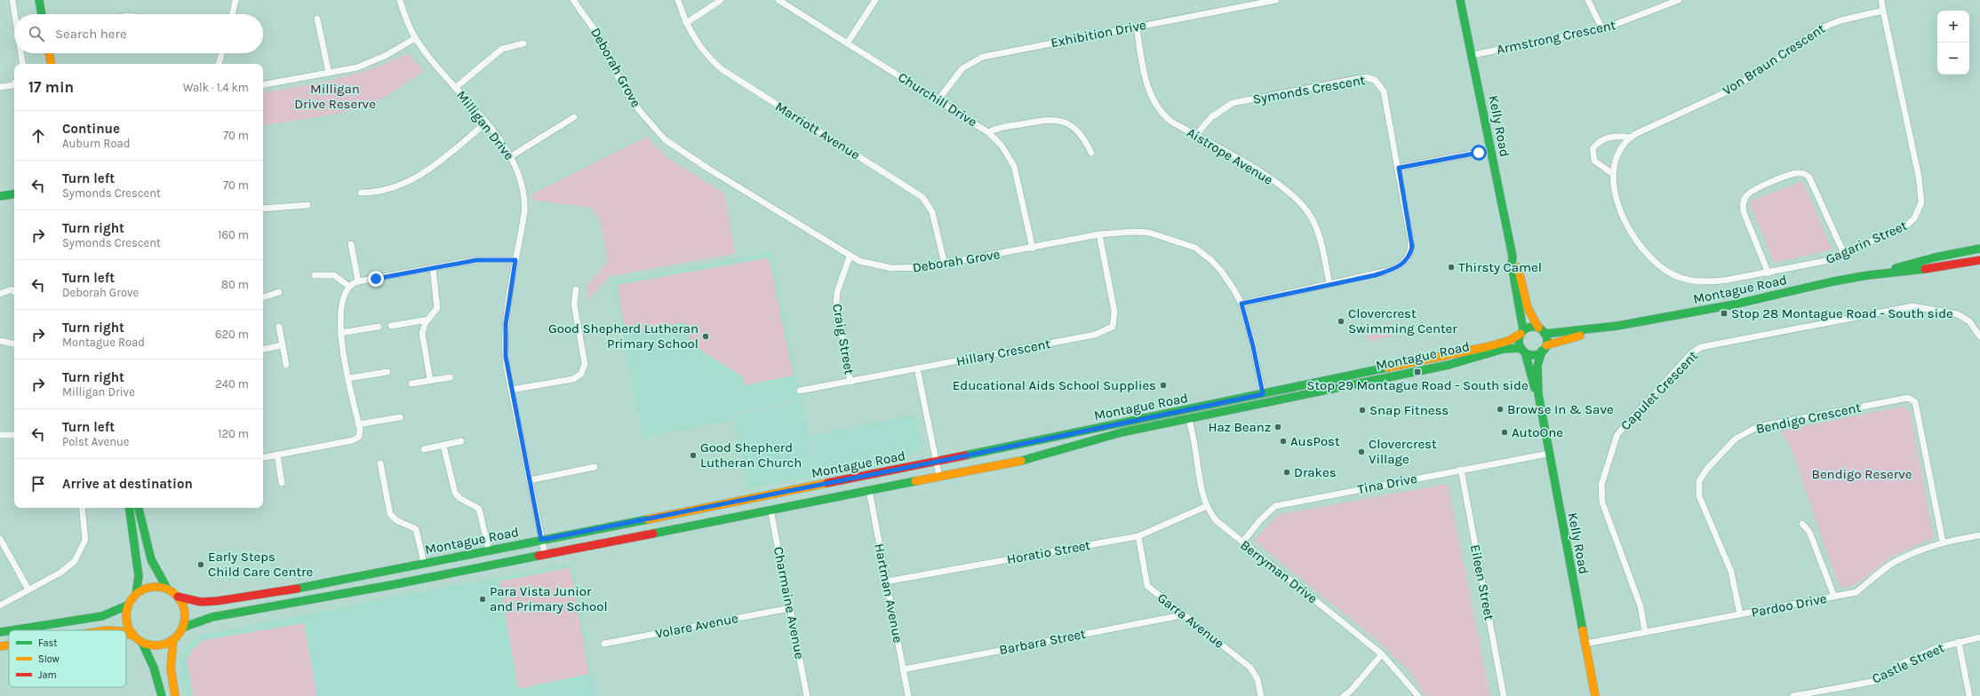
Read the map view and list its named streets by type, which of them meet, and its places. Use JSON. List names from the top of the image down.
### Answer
{
  "streets": {
    "main road": ["Kelly Road", "Montague Road"],
    "street": [
      "Exhibition Drive",
      "Armstrong Crescent",
      "Von Braun Crescent",
      "Deborah Grove",
      "Symonds Crescent",
      "Churchill Drive",
      "Milligan Drive",
      "Marriott Avenue",
      "Aistrope Avenue",
      "Gagarin Street",
      "Craig Street",
      "Hillary Crescent",
      "Capulet Crescent",
      "Bendigo Crescent",
      "Tina Drive",
      "Horatio Street",
      "Berryman Drive",
      "Eileen Street",
      "Hartman Avenue",
      "Charmaine Avenue",
      "Pardoo Drive",
      "Garra Avenue",
      "Volare Avenue",
      "Barbara Street",
      "Castle Street"
    ]
  },
  "crossings": [
    ["Exhibition Drive", "Churchill Drive"],
    ["Exhibition Drive", "Aistrope Avenue"],
    ["Armstrong Crescent", "Kelly Road"],
    ["Von Braun Crescent", "Gagarin Street"],
    ["Deborah Grove", "Symonds Crescent"],
    ["Deborah Grove", "Churchill Drive"],
    ["Deborah Grove", "Marriott Avenue"],
    ["Deborah Grove", "Montague Road"],
    ["Deborah Grove", "Craig Street"],
    ["Deborah Grove", "Hillary Crescent"],
    ["Symonds Crescent", "Aistrope Avenue"],
    ["Milligan Drive", "Montague Road"],
    ["Kelly Road", "Montague Road"],
    ["Kelly Road", "Tina Drive"],
    ["Kelly Road", "Pardoo Drive"],
    ["Montague Road", "Berryman Drive"],
    ["Montague Road", "Hartman Avenue"],
    ["Montague Road", "Charmaine Avenue"],
    ["Craig Street", "Hillary Crescent"],
    ["Capulet Crescent", "Pardoo Drive"],
    ["Bendigo Crescent", "Pardoo Drive"],
    ["Tina Drive", "Berryman Drive"],
    ["Tina Drive", "Eileen Street"],
    ["Horatio Street", "Berryman Drive"],
    ["Horatio Street", "Hartman Avenue"],
    ["Horatio Street", "Garra Avenue"],
    ["Hartman Avenue", "Barbara Street"],
    ["Charmaine Avenue", "Volare Avenue"],
    ["Garra Avenue", "Barbara Street"]
  ],
  "parks": ["Milligan Drive Reserve", "Bendigo Reserve"],
  "places": {
    "other": [
      "Thirsty Camel",
      "Clovercrest Swimming Center",
      "Good Shepherd Lutheran Primary School",
      "Educational Aids School Supplies",
      "Browse In & Save",
      "Snap Fitness",
      "Haz Beanz",
      "AutoOne",
      "AusPost",
      "Clovercrest Village",
      "Good Shepherd Lutheran Church",
      "Drakes",
      "Early Steps Child Care Centre",
      "Para Vista Junior and Primary School"
    ],
    "transit": ["Stop 28 Montague Road - South side", "Stop 29 Montague Road - South side"]
  },
  "legend": ["Fast", "Slow", "Jam"],
  "page": {
    "map_buttons": ["+", "−"],
    "search": "Search here",
    "heading": ["17 min", "Walk · 1.4 km"],
    "list": [
      ["Continue", "Auburn Road", "70 m"],
      ["Turn left", "Symonds Crescent", "70 m"],
      ["Turn right", "Symonds Crescent", "160 m"],
      ["Turn left", "Deborah Grove", "80 m"],
      ["Turn right", "Montague Road", "620 m"],
      ["Turn right", "Milligan Drive", "240 m"],
      ["Turn left", "Polst Avenue", "120 m"],
      "Arrive at destination"
    ]
  }
}
